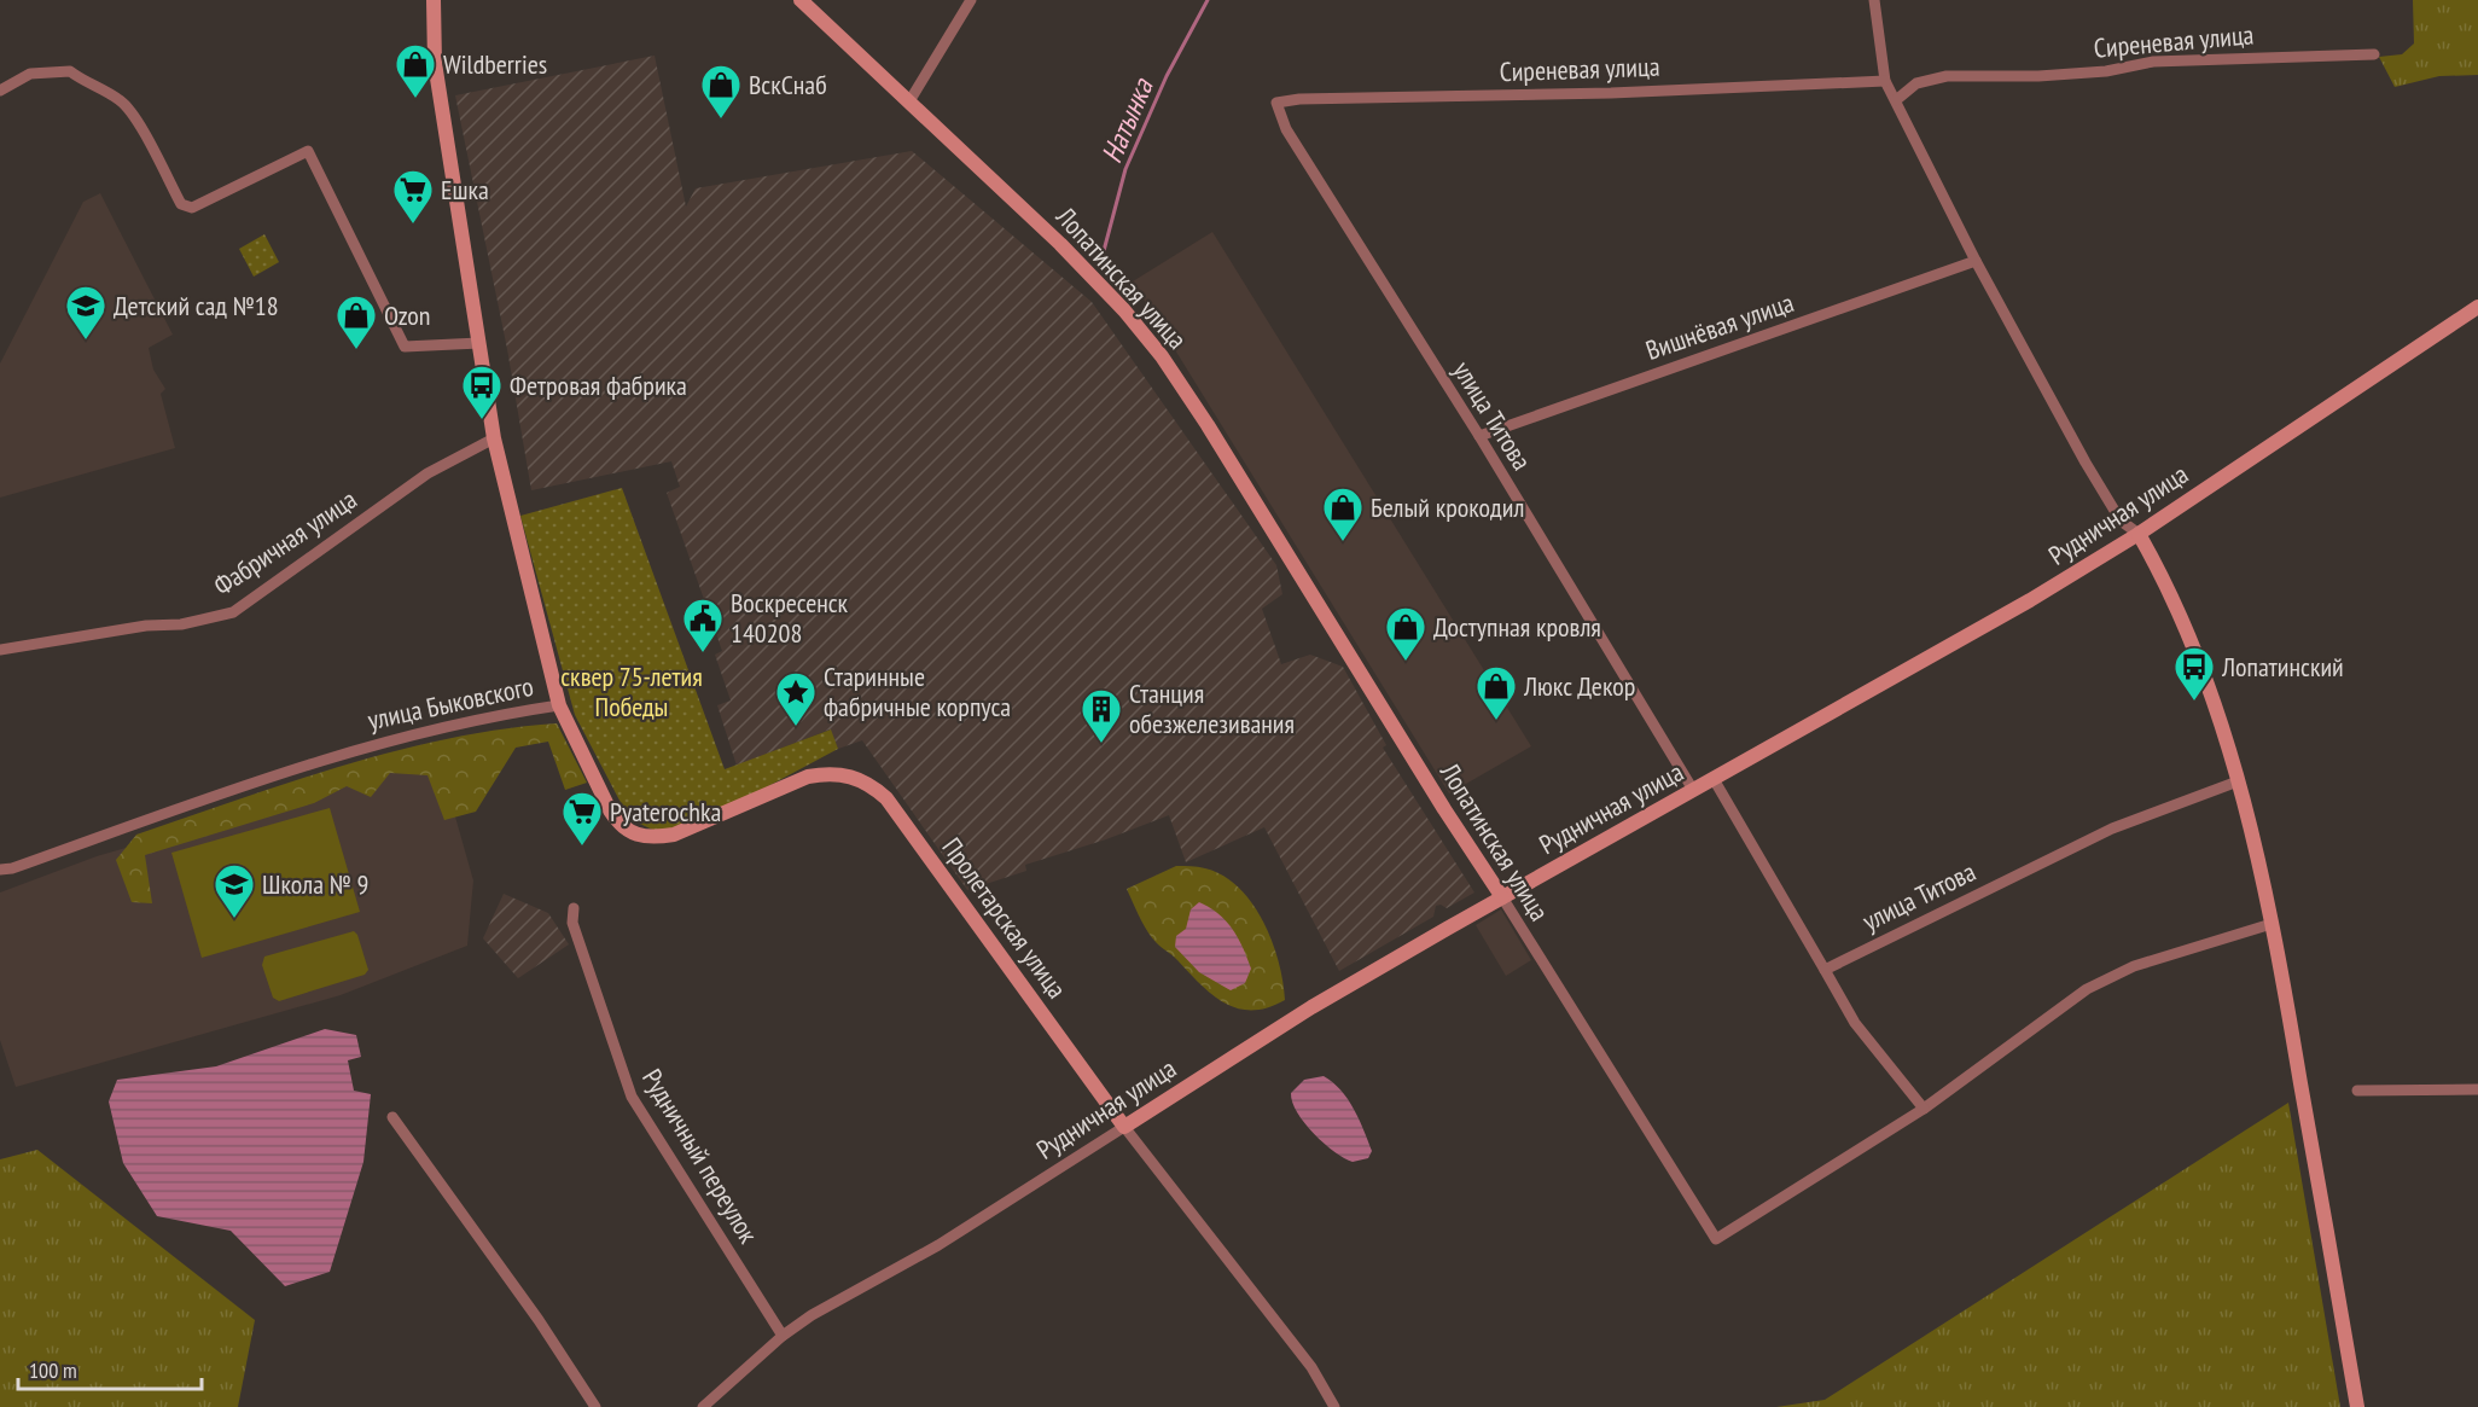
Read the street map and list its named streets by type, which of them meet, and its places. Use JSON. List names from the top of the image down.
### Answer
{
  "streets": {
    "main road": [
      "Лопатинская улица",
      "Рудничная улица",
      "улица Быковского",
      "Пролетарская улица"
    ],
    "street": [
      "Сиреневая улица",
      "Вишнёвая улица",
      "улица Титова",
      "Фабричная улица",
      "Рудничный переулок"
    ]
  },
  "crossings": [
    ["Сиреневая улица", "улица Титова"],
    ["Лопатинская улица", "Рудничная улица"],
    ["Вишнёвая улица", "улица Титова"],
    ["улица Титова", "Рудничная улица"],
    ["Рудничная улица", "Пролетарская улица"],
    ["Рудничная улица", "Рудничный переулок"],
    ["Фабричная улица", "улица Быковского"],
    ["улица Быковского", "Пролетарская улица"]
  ],
  "water": ["Натынка"],
  "parks": ["сквер 75-летия Победы"],
  "places": {
    "shop": [
      "Wildberries",
      "ВскСнаб",
      "Ozon",
      "Белый крокодил",
      "Доступная кровля",
      "Люкс Декор"
    ],
    "supermarket": ["Ешка", "Pyaterochka"],
    "school or university": ["Детский сад №18", "Школа № 9"],
    "bus stop": ["Фетровая фабрика", "Лопатинский"],
    "public building": ["Воскресенск 140208"],
    "place": ["Старинные фабричные корпуса"],
    "building": ["Станция обезжелезивания"]
  },
  "scale_bar": "100 m"
}
